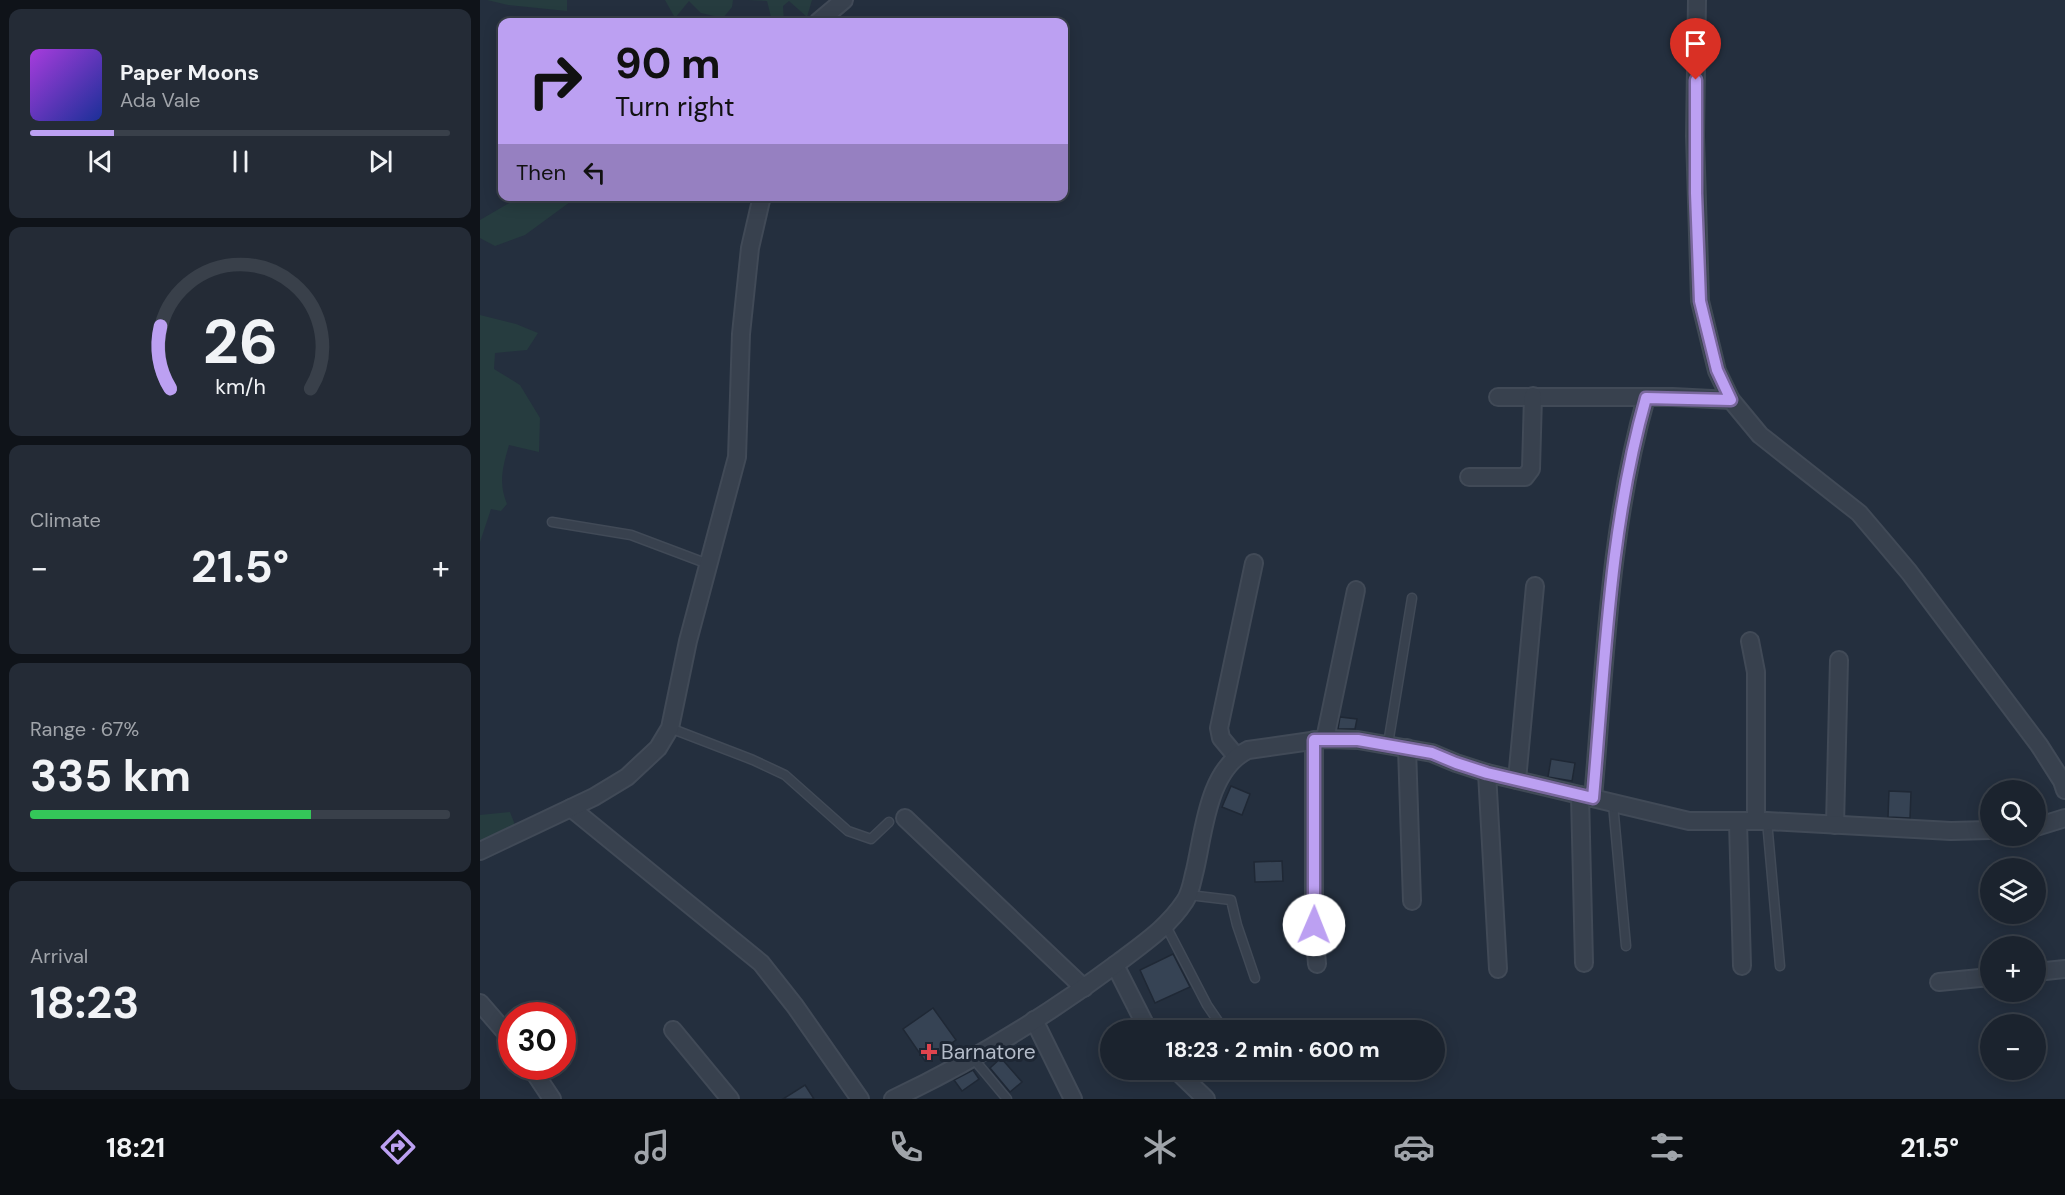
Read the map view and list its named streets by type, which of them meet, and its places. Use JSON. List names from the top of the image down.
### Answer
{
  "places": {
    "health": ["Barnatore"]
  },
  "page": {
    "turn": ["90 m", "Turn right"],
    "song": ["Paper Moons", "Ada Vale"],
    "then": "Then",
    "tile": [
      "Climate",
      ["Range · 67%", "335 km"],
      ["Arrival", "18:23"]
    ],
    "heat": ["−", "21.5°", "+"],
    "map_buttons": ["+", "−"],
    "limit": "30",
    "trip": "18:23 · 2 min · 600 m",
    "tabs": ["18:21", "21.5°"],
    "gauge": ["26", "km/h"]
  }
}
